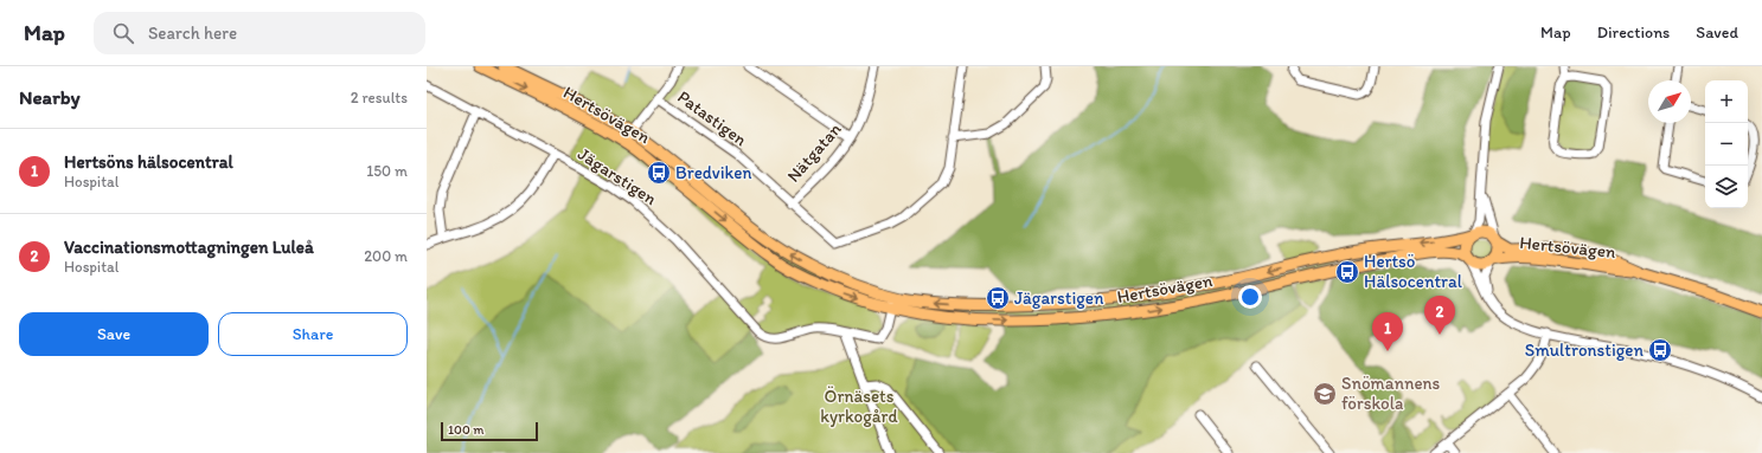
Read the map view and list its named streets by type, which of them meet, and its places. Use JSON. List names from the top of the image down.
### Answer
{
  "streets": {
    "main road": ["Hertsövägen"],
    "street": ["Patastigen", "Nätgatan", "Jägarstigen"]
  },
  "crossings": [
    ["Hertsövägen", "Jägarstigen"],
    ["Patastigen", "Nätgatan"]
  ],
  "parks": ["Örnäsets kyrkogård"],
  "places": {
    "bus stop": [
      "Bredviken",
      "Hertsö Hälsocentral",
      "Jägarstigen",
      "Smultronstigen"
    ],
    "school or university": ["Snömannens förskola"]
  },
  "scale_bar": "100 m",
  "north": "top right",
  "page": {
    "header": "Map",
    "search": "Search here",
    "nav": ["Map", "Directions", "Saved"],
    "heading": ["Nearby", "2 results"],
    "map_buttons": ["+", "−"],
    "list": [
      {
        "mark": "1",
        "name": "Hertsöns hälsocentral",
        "note": "Hospital",
        "value": "150 m"
      },
      {
        "mark": "2",
        "name": "Vaccinationsmottagningen Luleå",
        "note": "Hospital",
        "value": "200 m"
      }
    ],
    "pins": ["2", "1"],
    "buttons": ["Save", "Share"],
    "scale": "100 m"
  }
}
